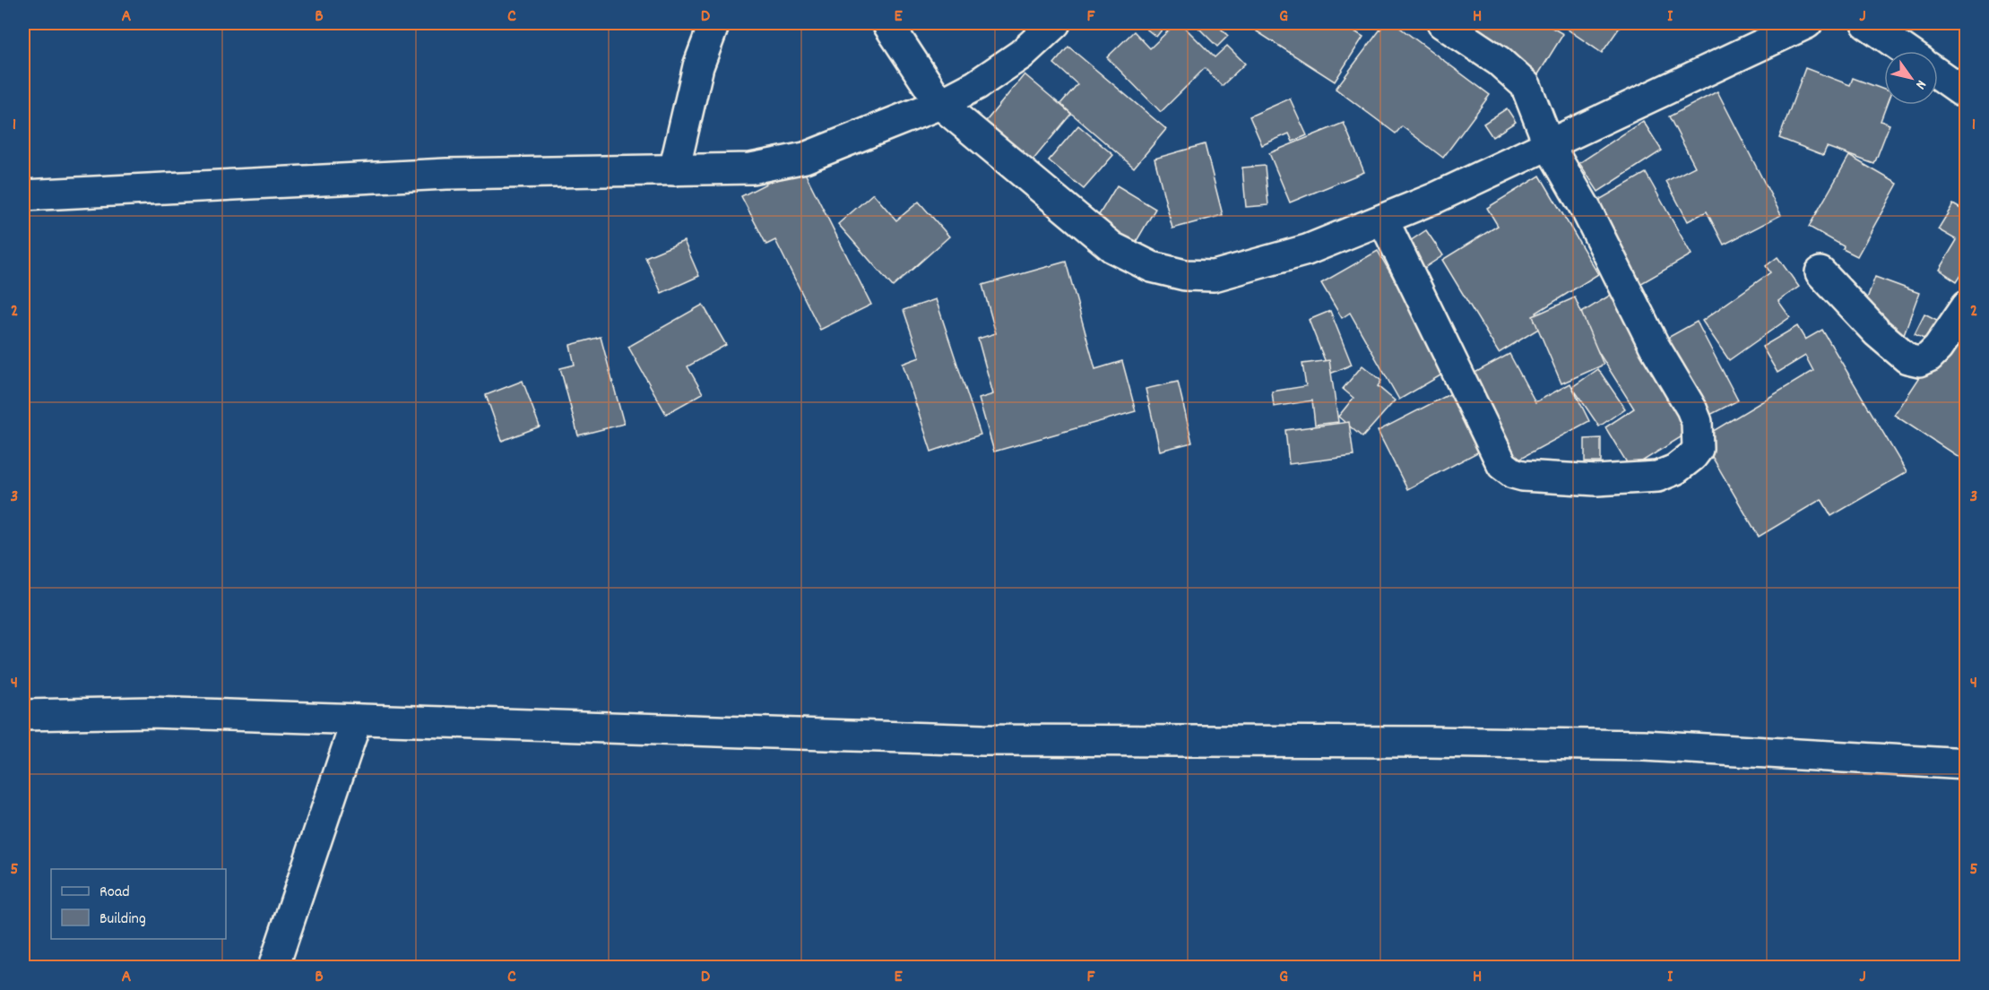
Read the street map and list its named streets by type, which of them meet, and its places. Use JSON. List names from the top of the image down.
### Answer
{
  "legend": ["Road", "Building"],
  "north": "bottom right",
  "grid": {
    "columns": [
      "A",
      "B",
      "C",
      "D",
      "E",
      "F",
      "G",
      "H",
      "I",
      "J"
    ],
    "rows": [
      "1",
      "2",
      "3",
      "4",
      "5"
    ]
  }
}
